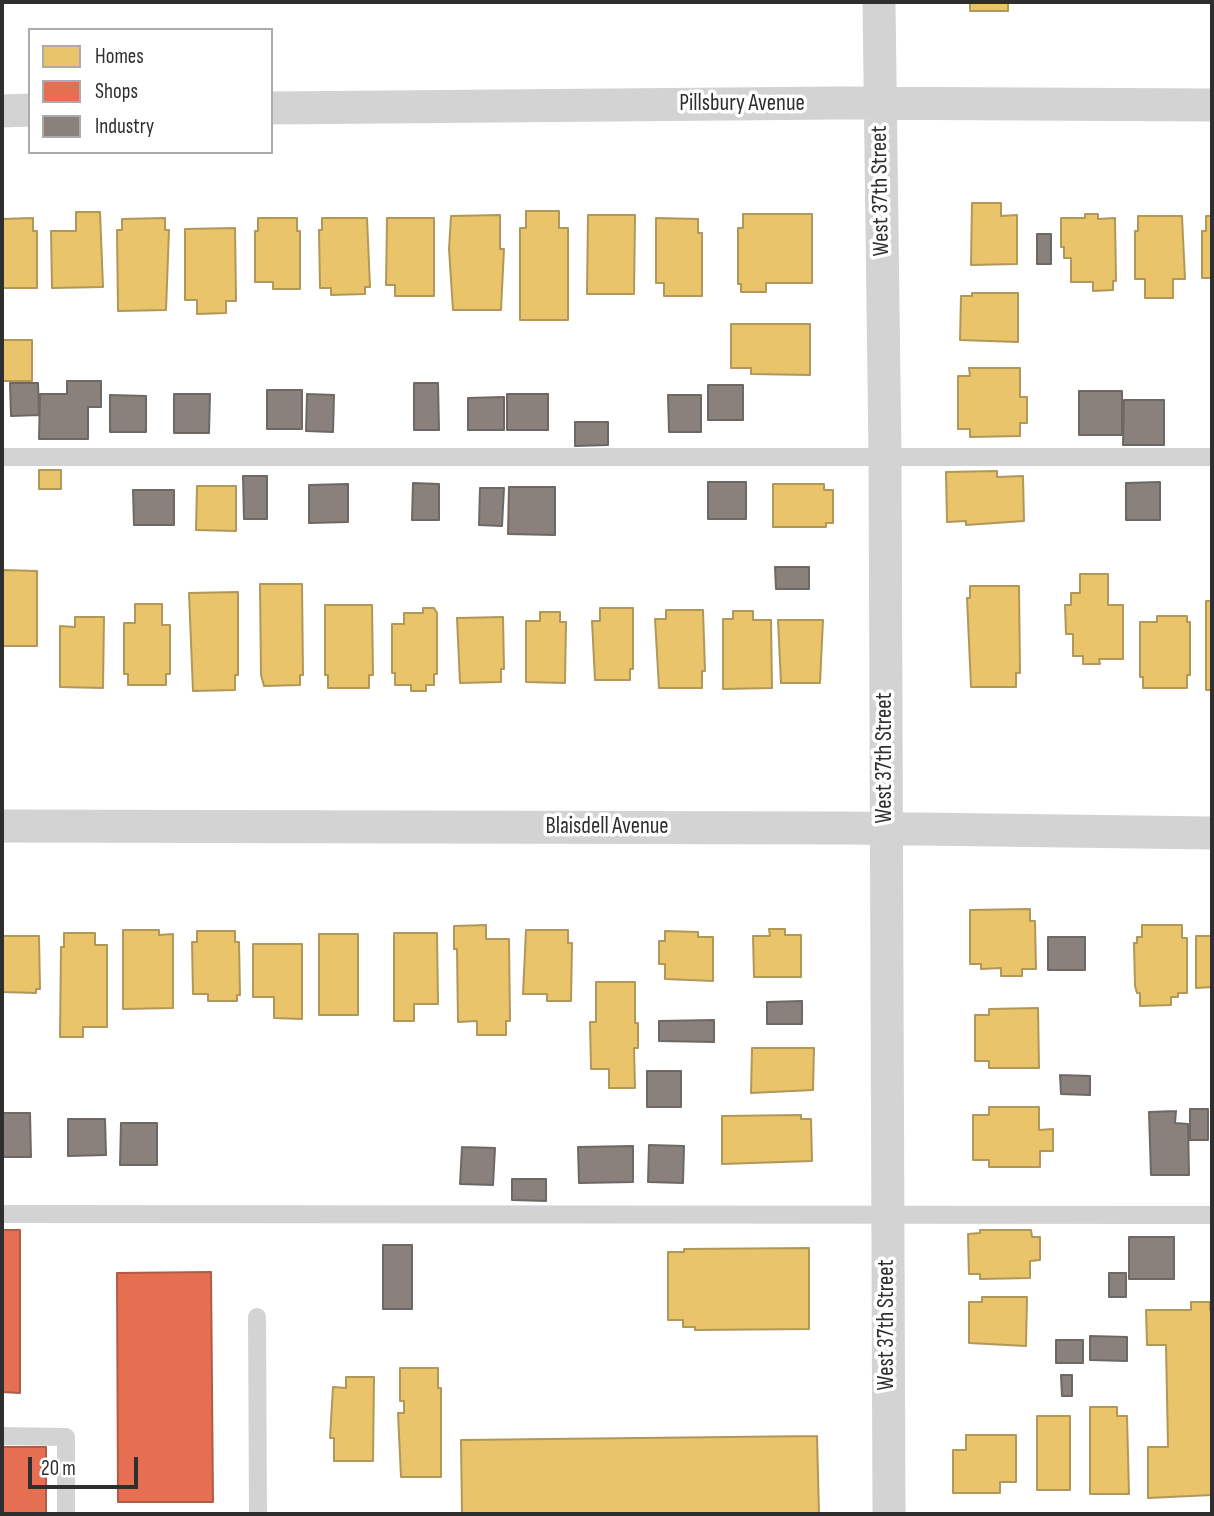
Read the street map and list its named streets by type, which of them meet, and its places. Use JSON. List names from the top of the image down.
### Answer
{
  "streets": {
    "street": ["Pillsbury Avenue", "West 37th Street", "Blaisdell Avenue"]
  },
  "crossings": [
    ["Pillsbury Avenue", "West 37th Street"],
    ["West 37th Street", "Blaisdell Avenue"]
  ],
  "legend": ["Homes", "Shops", "Industry"],
  "scale_bar": "20 m"
}
